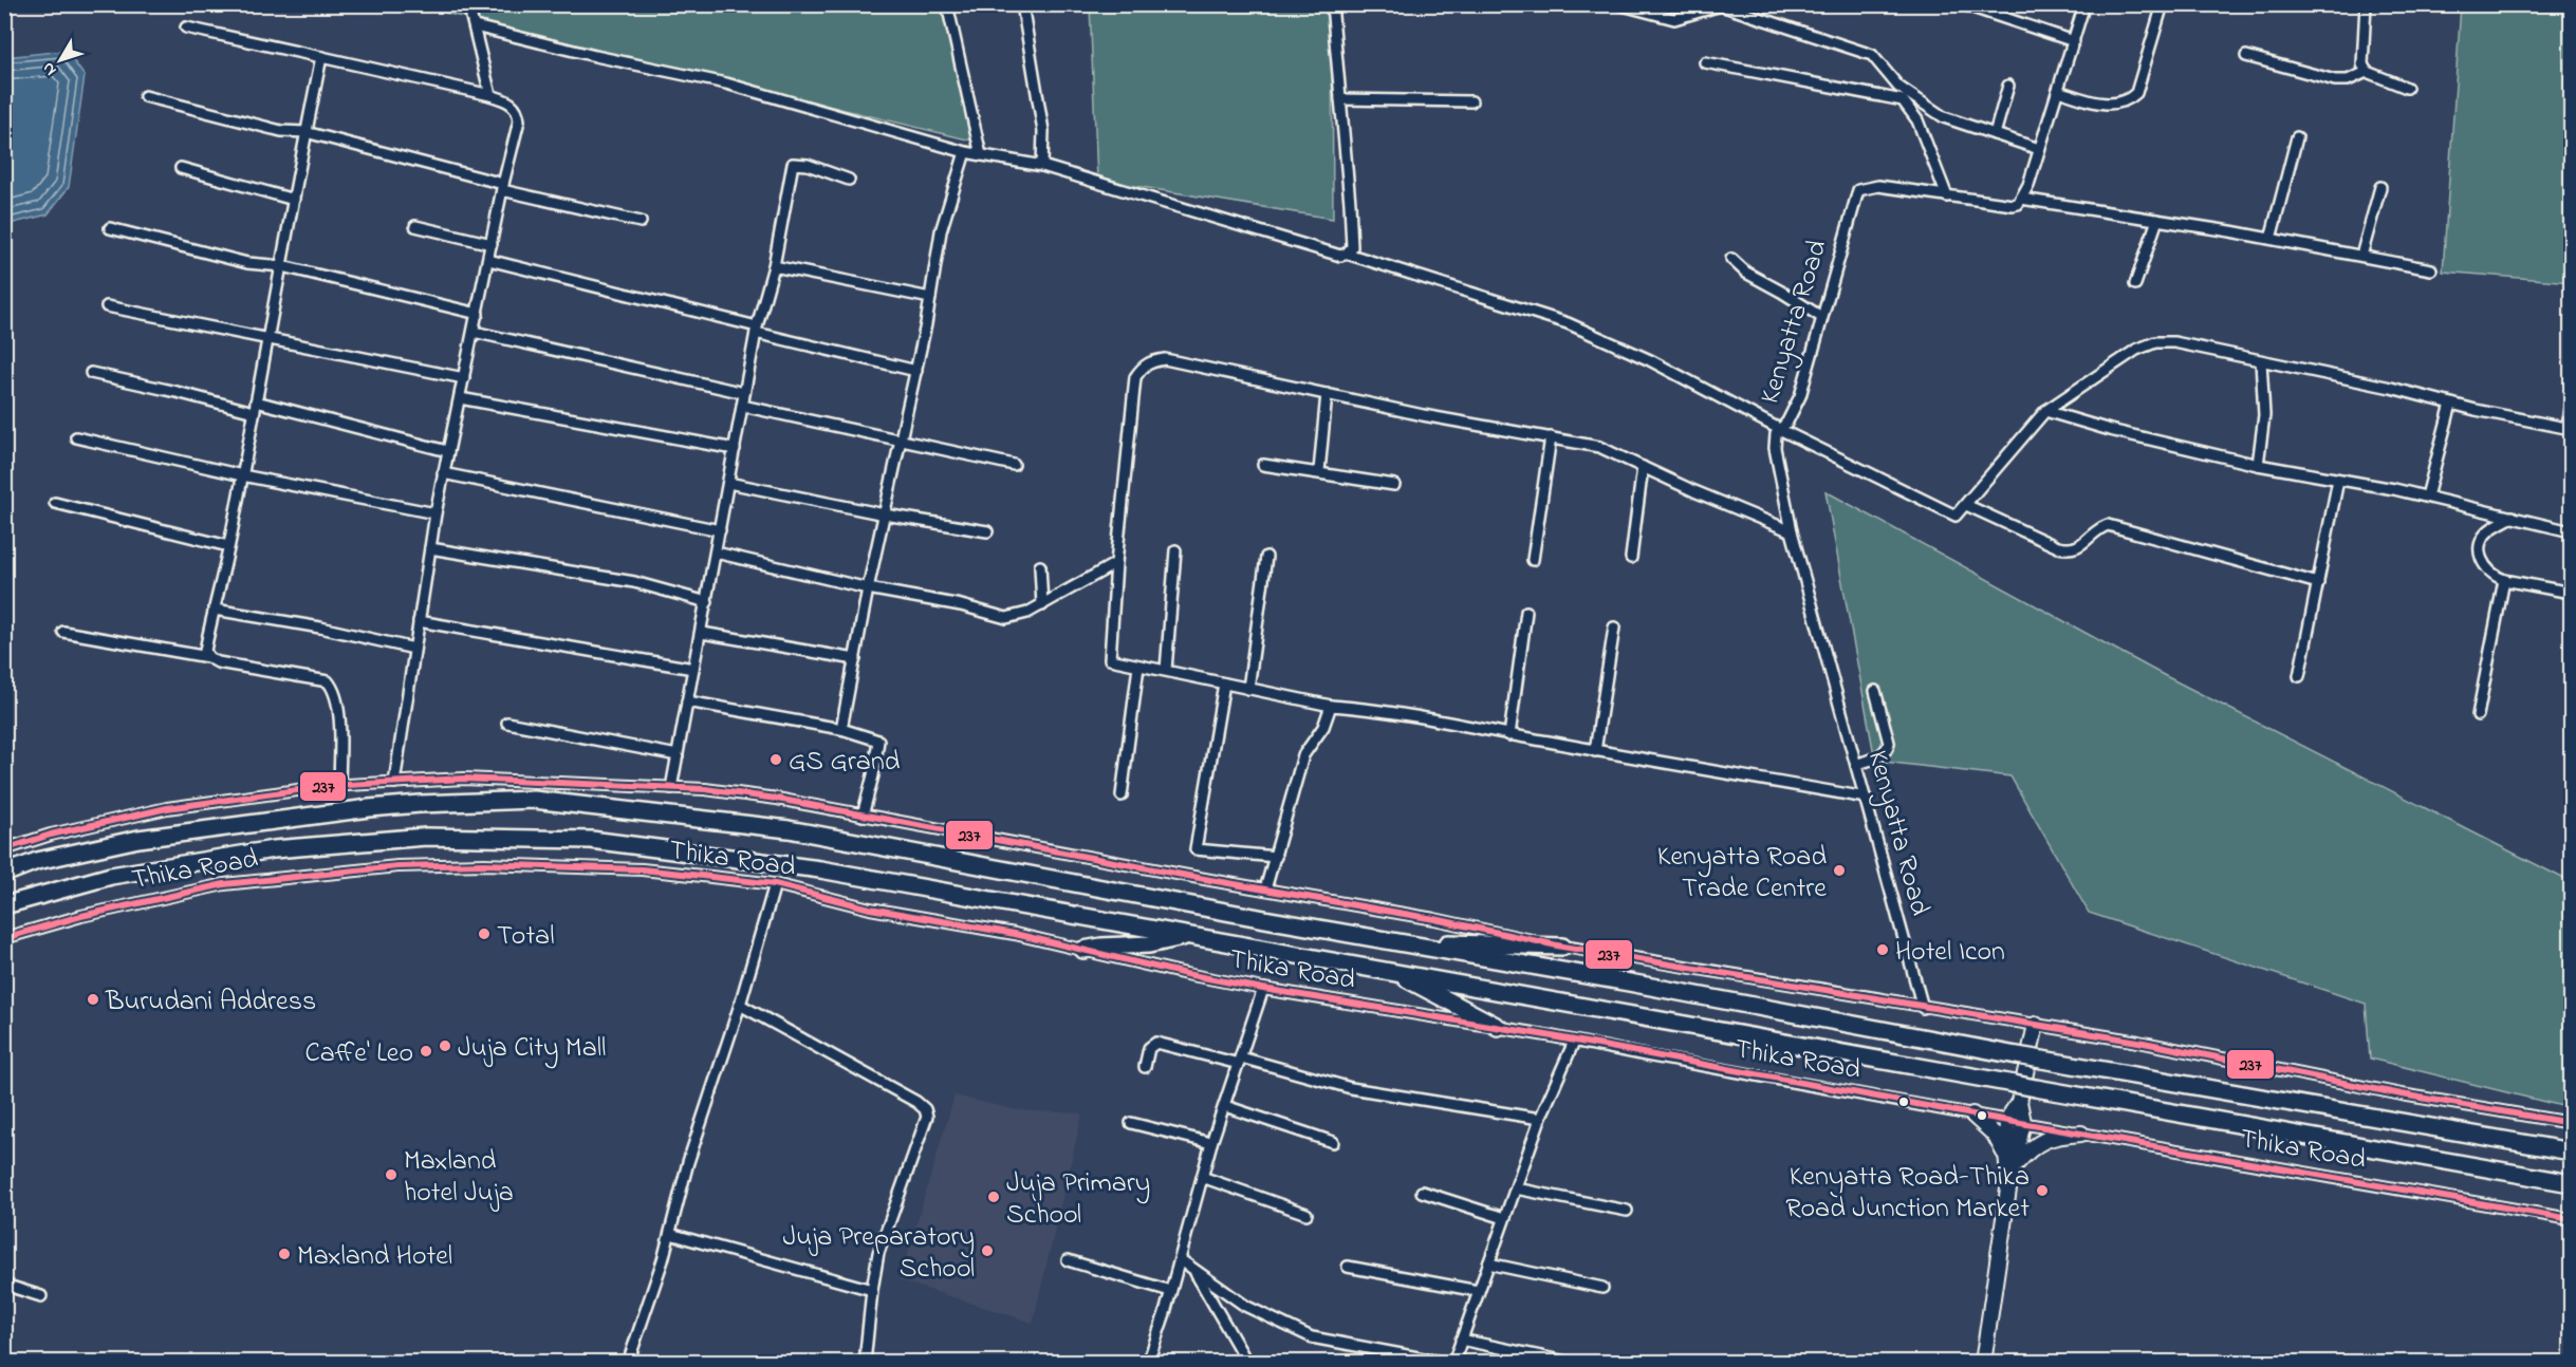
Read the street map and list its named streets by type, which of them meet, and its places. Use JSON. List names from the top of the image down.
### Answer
{
  "streets": {
    "highway": ["Thika Road"],
    "street": ["Kenyatta Road"]
  },
  "places": [
    "GS Grand",
    "Kenyatta Road Trade Centre",
    "Total",
    "Hotel Icon",
    "Burudani Address",
    "Juja City Mall",
    "Caffe' Leo",
    "Maxland hotel Juja",
    "Kenyatta Road-Thika Road Junction Market",
    "Juja Primary School",
    "Juja Preparatory School",
    "Maxland Hotel"
  ],
  "lines": ["transit line 237"],
  "north": "bottom left"
}
